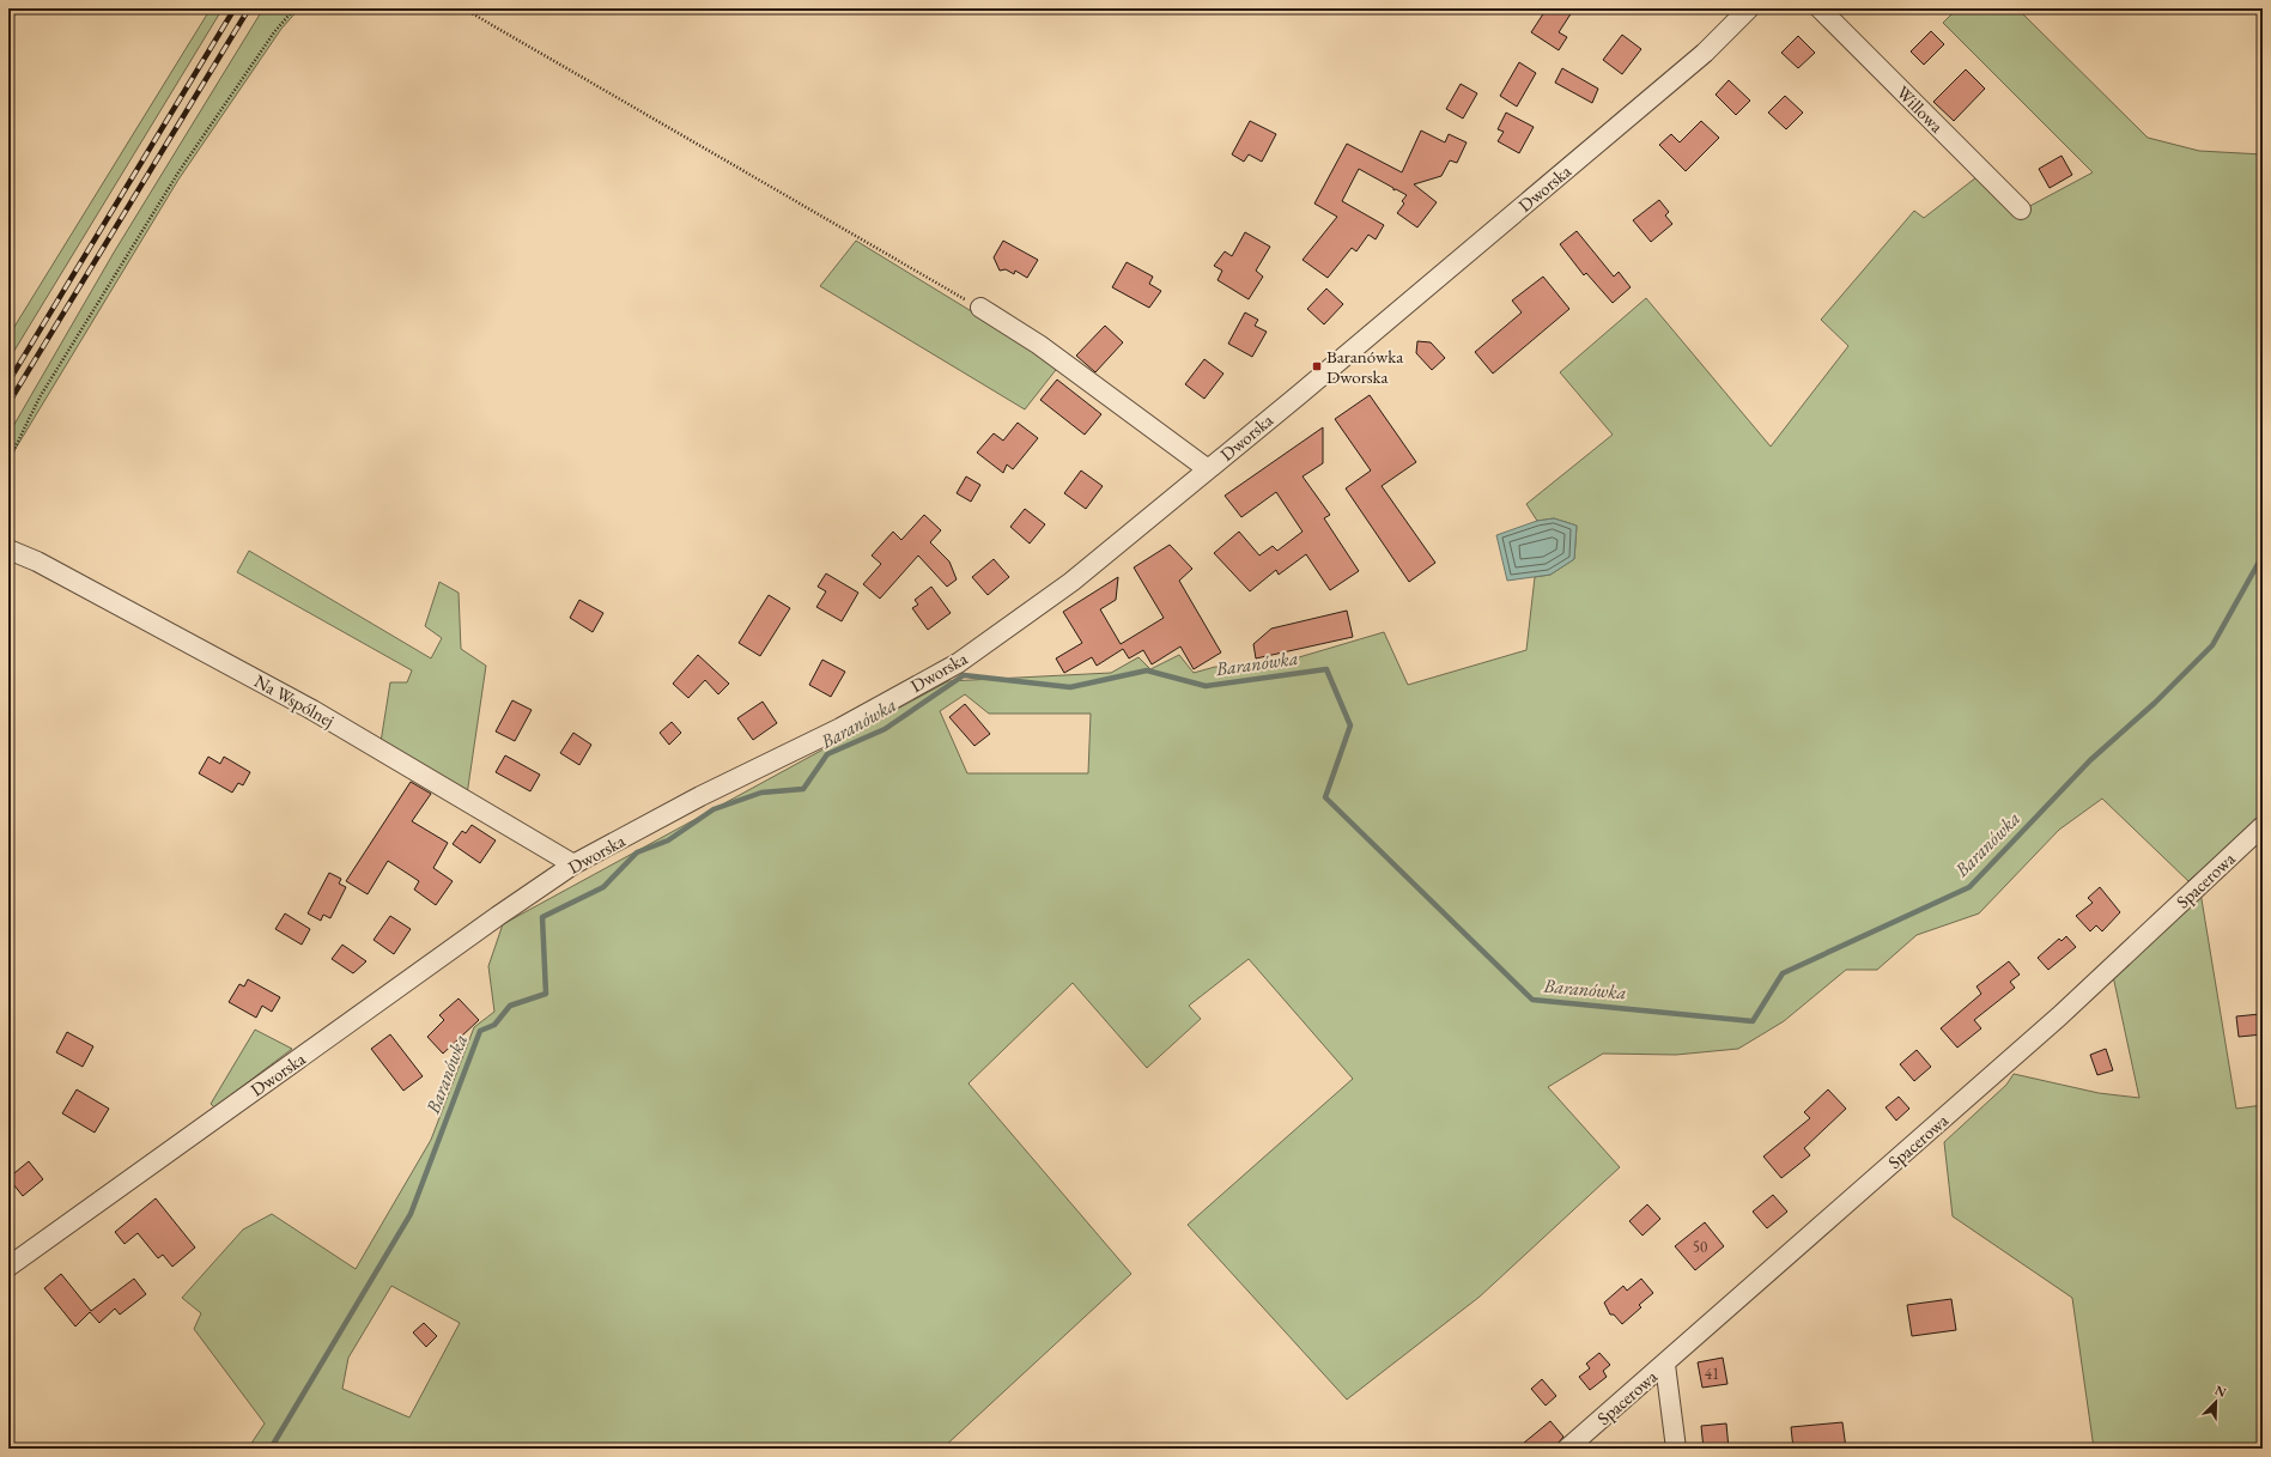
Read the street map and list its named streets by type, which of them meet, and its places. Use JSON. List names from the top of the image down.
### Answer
{
  "streets": {
    "street": [
      "Willowa",
      "Dworska",
      "Na Wspólnej",
      "Spacerowa"
    ]
  },
  "crossings": [
    ["Dworska", "Na Wspólnej"]
  ],
  "water": ["Baranówka"],
  "places": {
    "transit": ["Baranówka Dworska"]
  },
  "house_numbers": ["50", "41"],
  "north": "top right"
}
